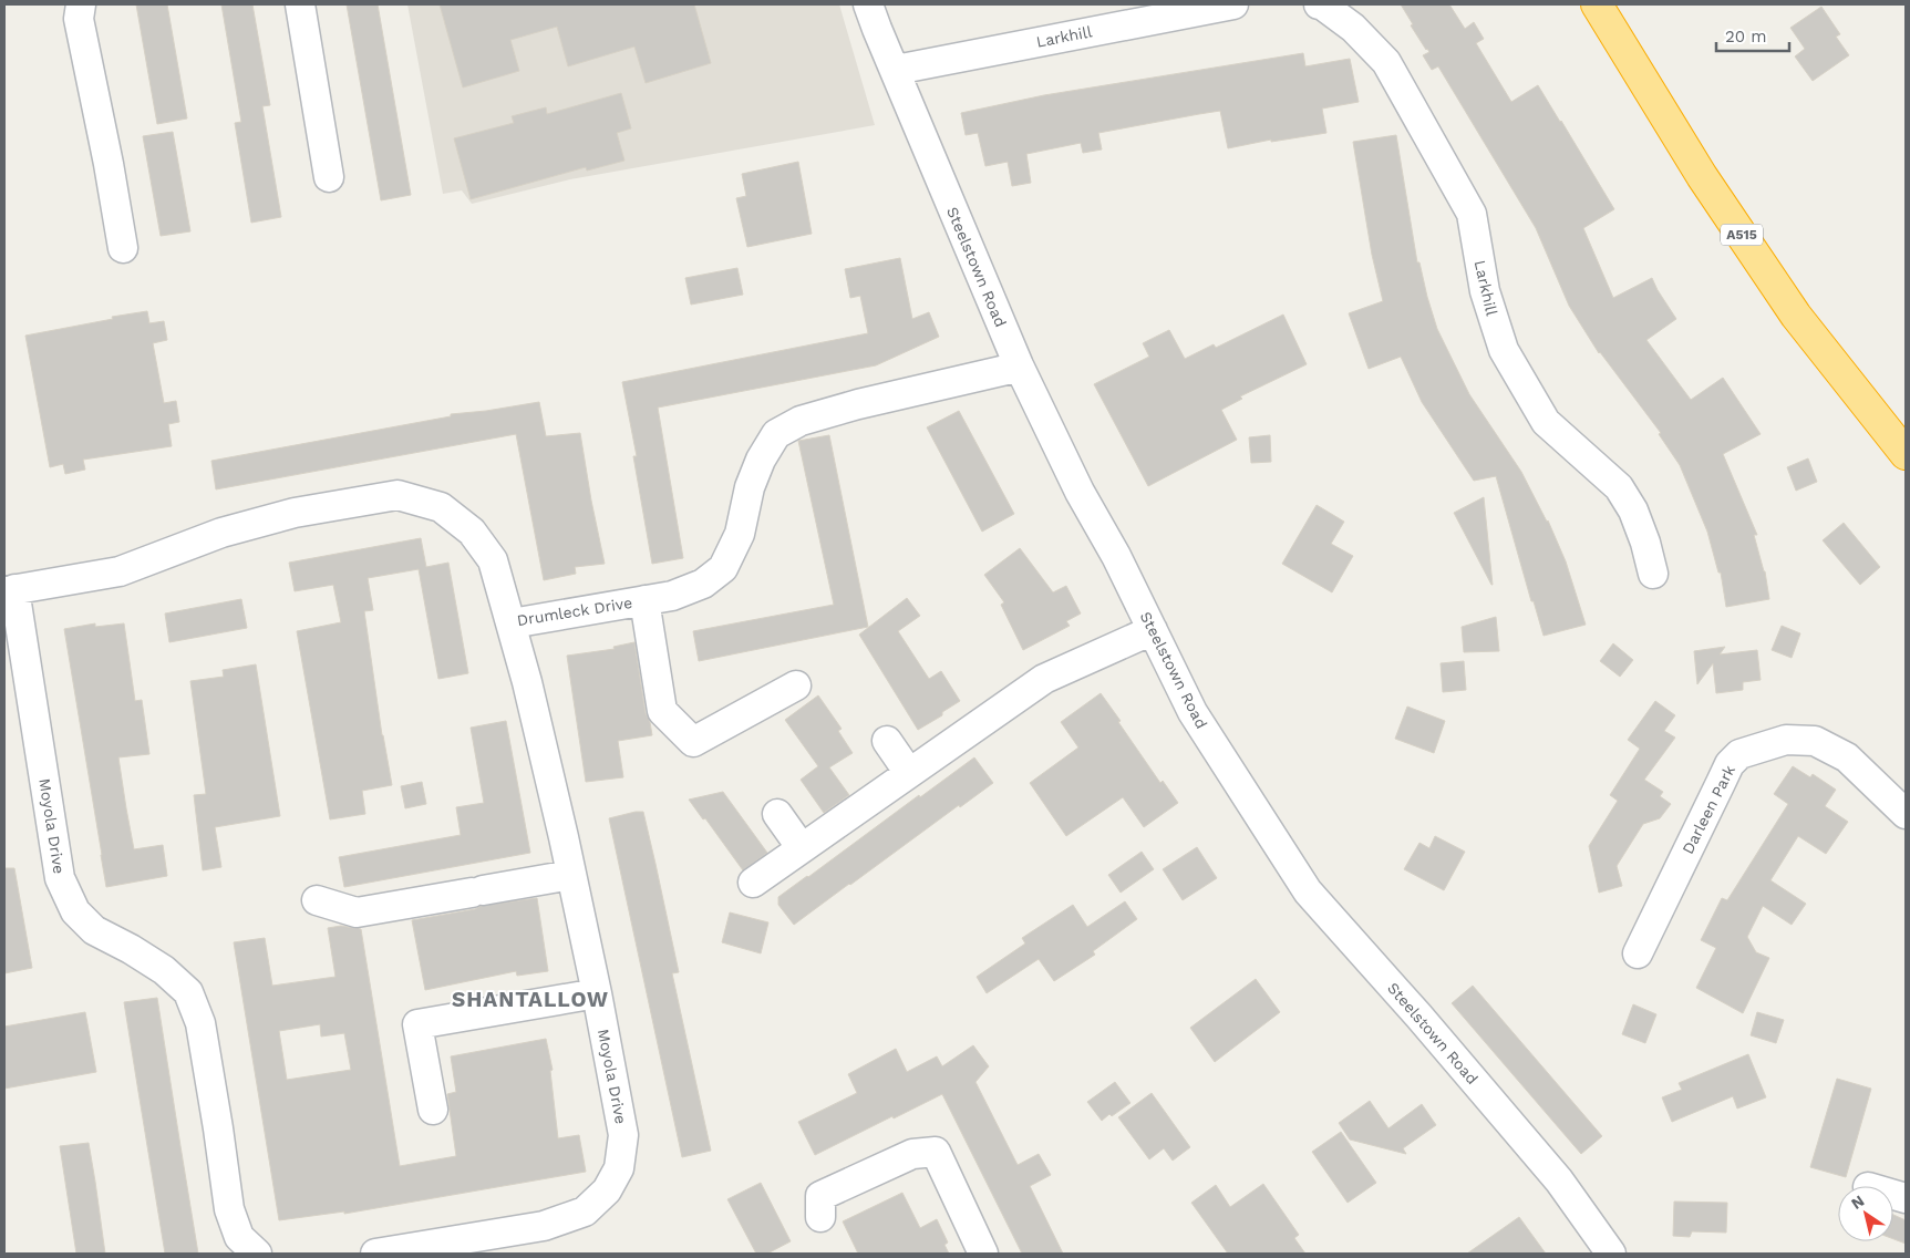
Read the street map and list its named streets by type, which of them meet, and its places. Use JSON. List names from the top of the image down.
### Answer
{
  "streets": {
    "highway": ["A515"],
    "street": [
      "Larkhill",
      "Steelstown Road",
      "Drumleck Drive",
      "Darleen Park",
      "Moyola Drive"
    ]
  },
  "crossings": [
    ["Larkhill", "Steelstown Road"],
    ["Steelstown Road", "Drumleck Drive"],
    ["Drumleck Drive", "Moyola Drive"]
  ],
  "districts": ["SHANTALLOW"],
  "scale_bar": "20 m",
  "north": "top left"
}
